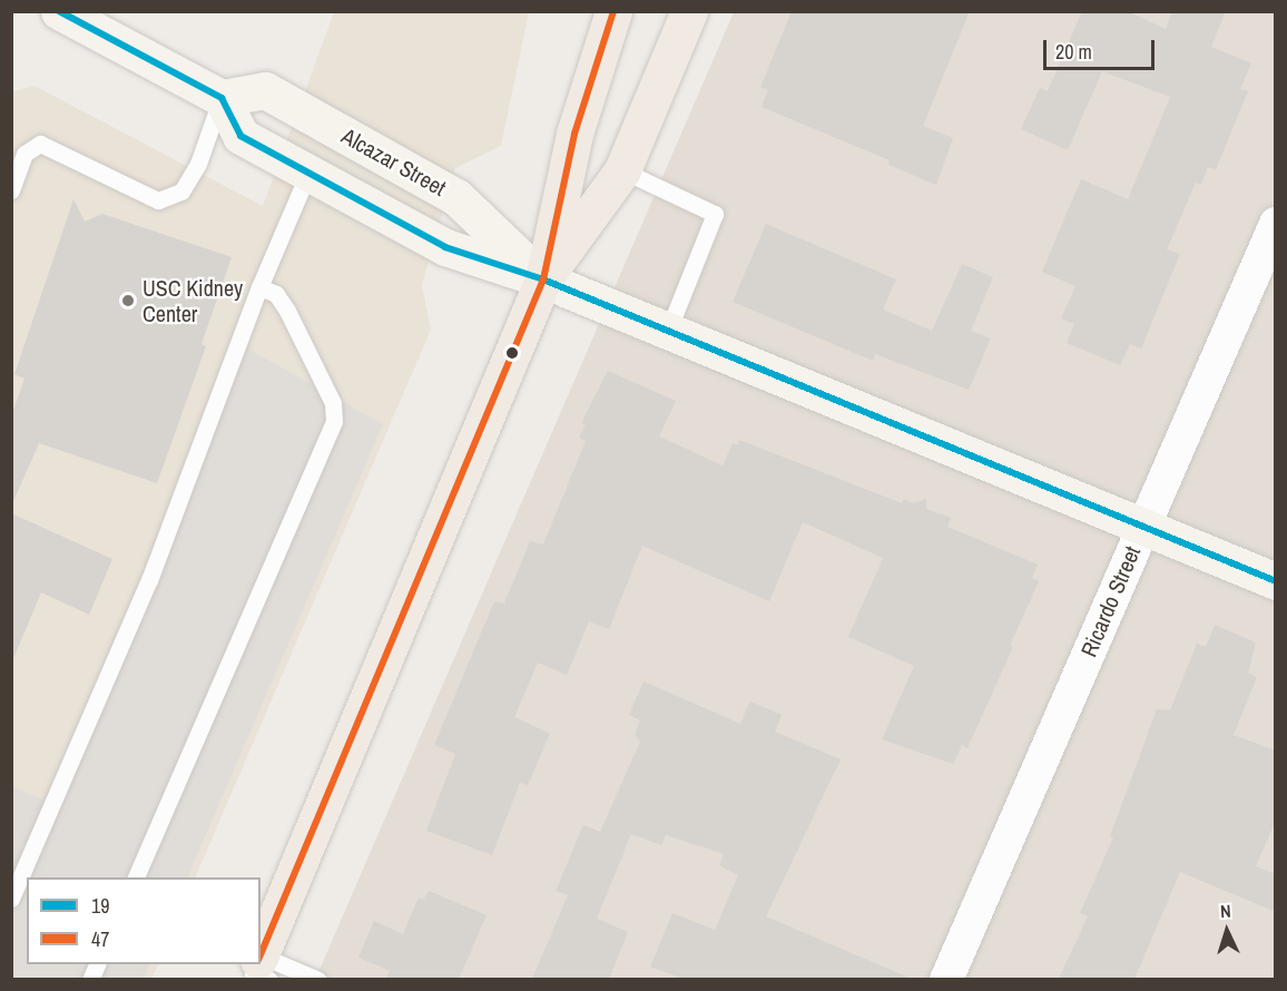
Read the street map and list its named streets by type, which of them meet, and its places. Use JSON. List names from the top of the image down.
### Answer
{
  "streets": {
    "street": ["Alcazar Street", "Ricardo Street"]
  },
  "crossings": [
    ["Alcazar Street", "Ricardo Street"]
  ],
  "places": ["USC Kidney Center"],
  "lines": ["transit line 19", "transit line 47"],
  "legend": ["19", "47"],
  "scale_bar": "20 m",
  "north": "top"
}
